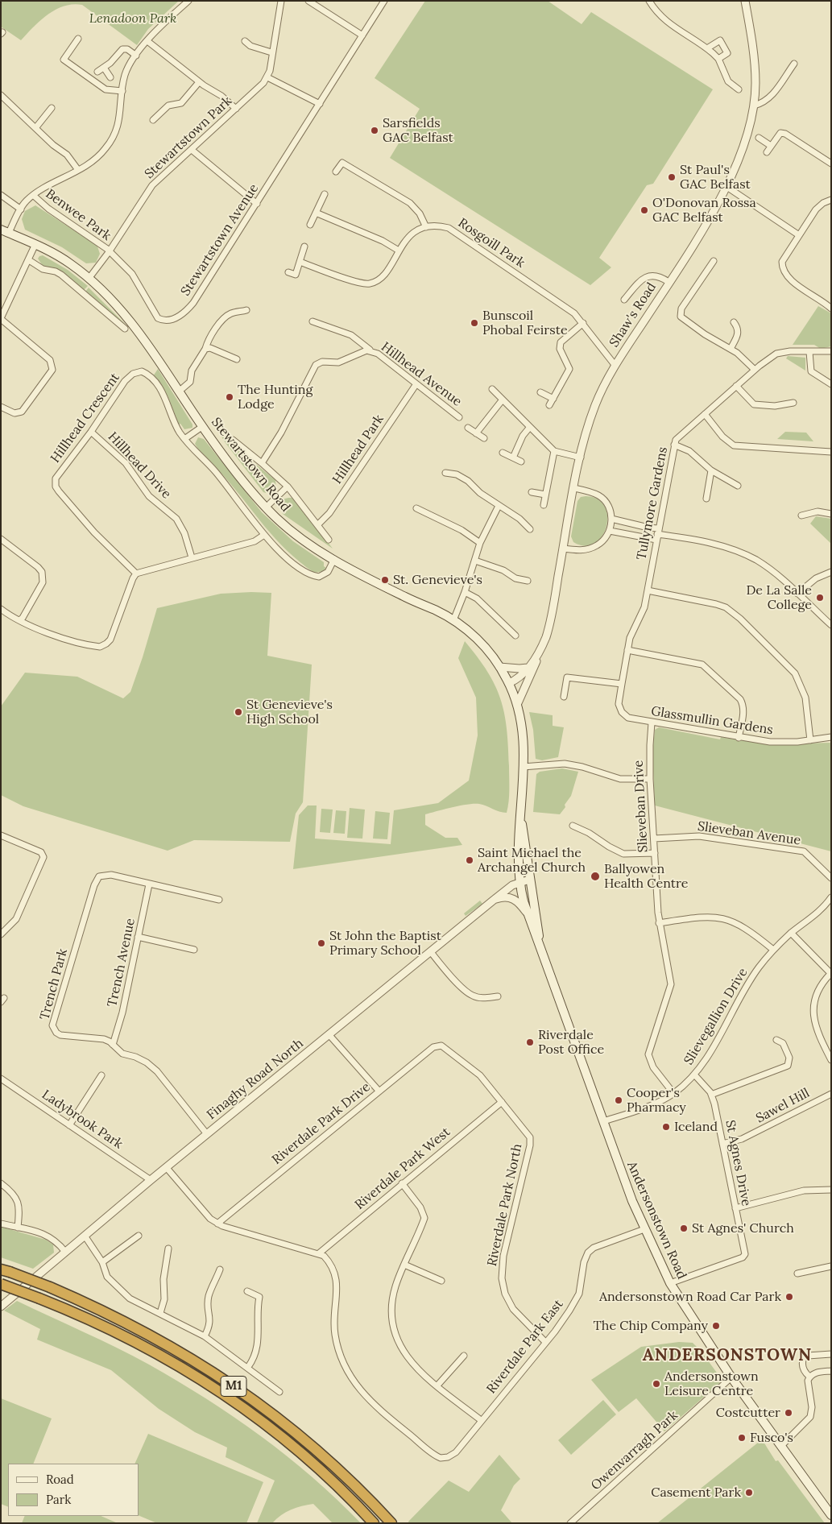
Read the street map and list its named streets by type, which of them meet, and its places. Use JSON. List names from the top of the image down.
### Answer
{
  "streets": {
    "highway": ["M1"],
    "main road": ["Stewartstown Road", "Andersonstown Road"],
    "street": [
      "Stewartstown Park",
      "Benwee Park",
      "Stewartstown Avenue",
      "Rosgoill Park",
      "Shaw's Road",
      "Hillhead Avenue",
      "Hillhead Crescent",
      "Hillhead Park",
      "Hillhead Drive",
      "Tullymore Gardens",
      "Glassmullin Gardens",
      "Slieveban Drive",
      "Slieveban Avenue",
      "Trench Avenue",
      "Trench Park",
      "Slievegallion Drive",
      "Finaghy Road North",
      "Sawel Hill",
      "Ladybrook Park",
      "Riverdale Park Drive",
      "St Agnes Drive",
      "Riverdale Park West",
      "Riverdale Park North",
      "Riverdale Park East",
      "Owenvarragh Park"
    ]
  },
  "crossings": [
    ["Stewartstown Park", "Benwee Park"],
    ["Stewartstown Park", "Stewartstown Avenue"],
    ["Stewartstown Park", "Stewartstown Road"],
    ["Benwee Park", "Stewartstown Avenue"],
    ["Rosgoill Park", "Shaw's Road"],
    ["Shaw's Road", "Stewartstown Road"],
    ["Shaw's Road", "Andersonstown Road"],
    ["Hillhead Avenue", "Hillhead Park"],
    ["Hillhead Crescent", "Stewartstown Road"],
    ["Hillhead Crescent", "Hillhead Drive"],
    ["Stewartstown Road", "Andersonstown Road"],
    ["Tullymore Gardens", "Glassmullin Gardens"],
    ["Glassmullin Gardens", "Slieveban Drive"],
    ["Slieveban Drive", "Slieveban Avenue"],
    ["Slieveban Drive", "Slievegallion Drive"],
    ["Trench Avenue", "Trench Park"],
    ["Trench Park", "Finaghy Road North"],
    ["Slievegallion Drive", "St Agnes Drive"],
    ["Slievegallion Drive", "Andersonstown Road"],
    ["Finaghy Road North", "Ladybrook Park"],
    ["Finaghy Road North", "Andersonstown Road"],
    ["Sawel Hill", "St Agnes Drive"],
    ["Riverdale Park Drive", "Riverdale Park North"],
    ["St Agnes Drive", "Andersonstown Road"],
    ["Riverdale Park West", "Riverdale Park North"],
    ["Riverdale Park West", "Riverdale Park East"],
    ["Riverdale Park North", "Riverdale Park East"],
    ["Andersonstown Road", "Riverdale Park East"],
    ["Andersonstown Road", "Owenvarragh Park"]
  ],
  "districts": ["ANDERSONSTOWN"],
  "parks": ["Lenadoon Park"],
  "places": [
    "Sarsfields GAC Belfast",
    "St Paul's GAC Belfast",
    "O'Donovan Rossa GAC Belfast",
    "Bunscoil Phobal Feirste",
    "The Hunting Lodge",
    "St. Genevieve's",
    "De La Salle College",
    "St Genevieve's High School",
    "Saint Michael the Archangel Church",
    "Ballyowen Health Centre",
    "St John the Baptist Primary School",
    "Riverdale Post Office",
    "Cooper's Pharmacy",
    "Iceland",
    "St Agnes' Church",
    "Andersonstown Road Car Park",
    "The Chip Company",
    "Andersonstown Leisure Centre",
    "Costcutter",
    "Fusco's",
    "Casement Park"
  ],
  "legend": ["Road", "Park"]
}
